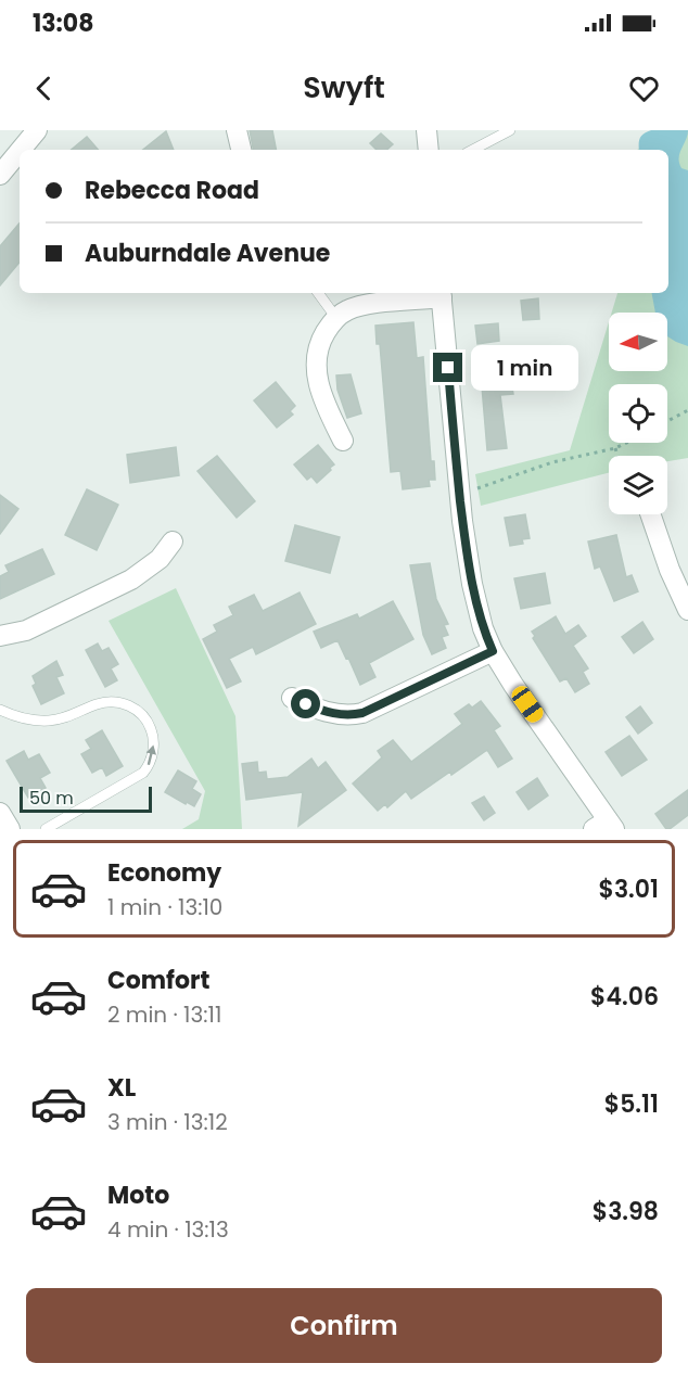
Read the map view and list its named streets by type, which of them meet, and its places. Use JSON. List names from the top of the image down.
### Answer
{
  "scale_bar": "50 m",
  "north": "left",
  "page": {
    "status": "13:08",
    "header": "Swyft",
    "banner": ["Rebecca Road", "Auburndale Avenue"],
    "bubble": "1 min",
    "scale": "50 m",
    "list": [
      {
        "name": "Economy",
        "note": "1 min · 13:10",
        "value": "$3.01"
      },
      {
        "name": "Comfort",
        "note": "2 min · 13:11",
        "value": "$4.06"
      },
      {
        "name": "XL",
        "note": "3 min · 13:12",
        "value": "$5.11"
      },
      {
        "name": "Moto",
        "note": "4 min · 13:13",
        "value": "$3.98"
      }
    ],
    "buttons": "Confirm"
  }
}
